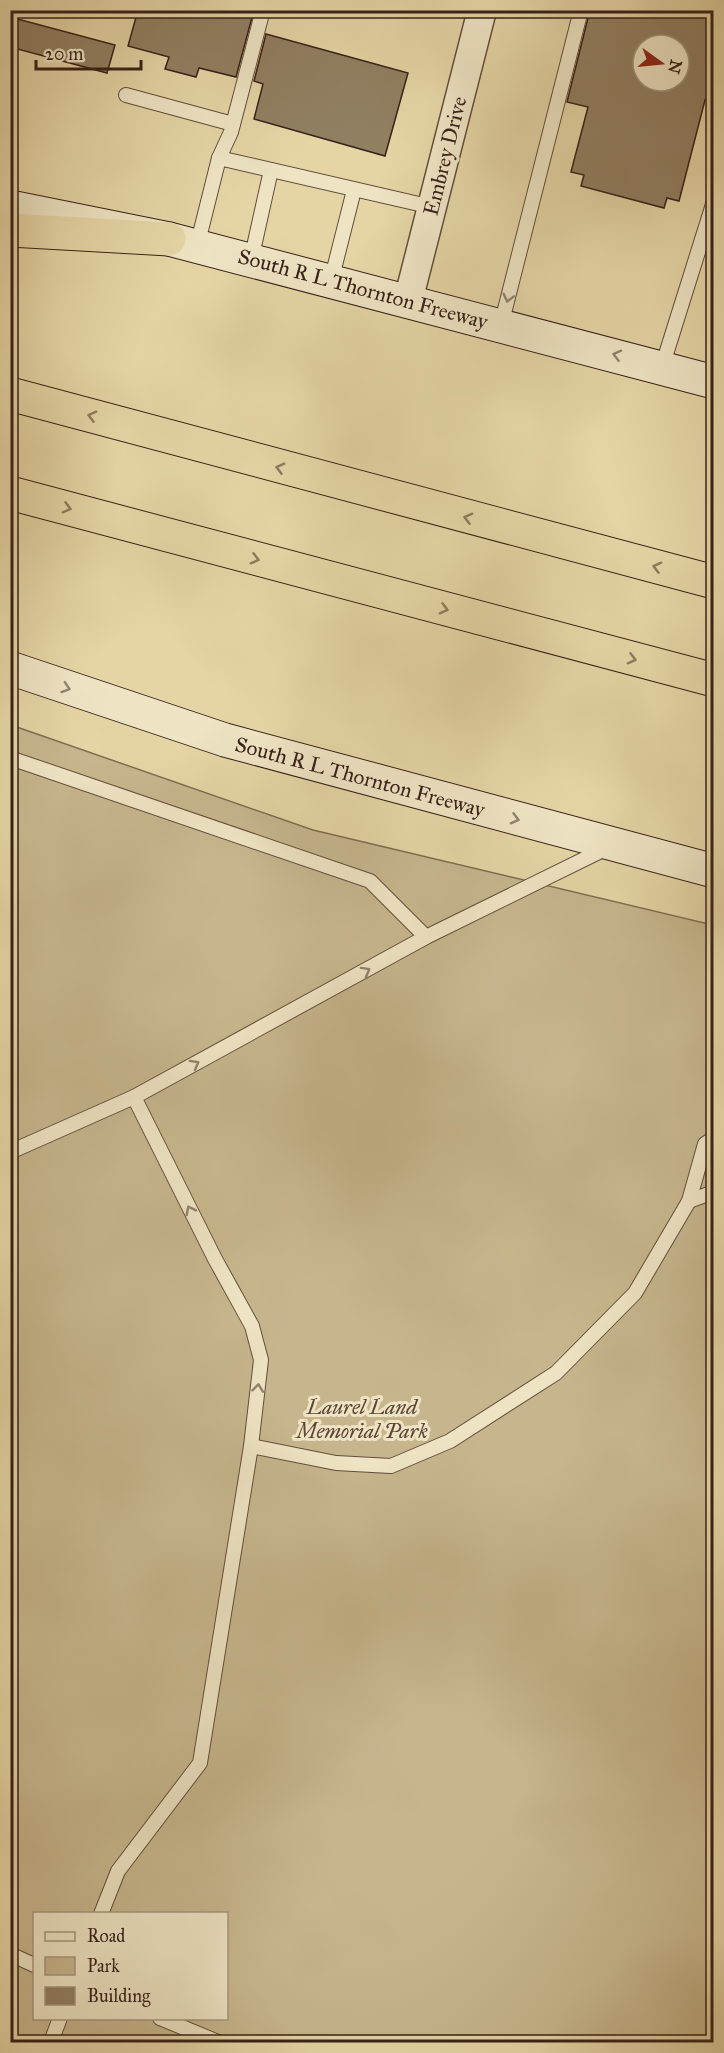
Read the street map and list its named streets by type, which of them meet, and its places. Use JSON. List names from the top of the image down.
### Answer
{
  "streets": {
    "main road": ["South R L Thornton Freeway"],
    "street": ["Embrey Drive"]
  },
  "crossings": [
    ["Embrey Drive", "South R L Thornton Freeway"]
  ],
  "parks": ["Laurel Land Memorial Park"],
  "legend": ["Road", "Park", "Building"],
  "scale_bar": "20 m",
  "north": "right"
}
